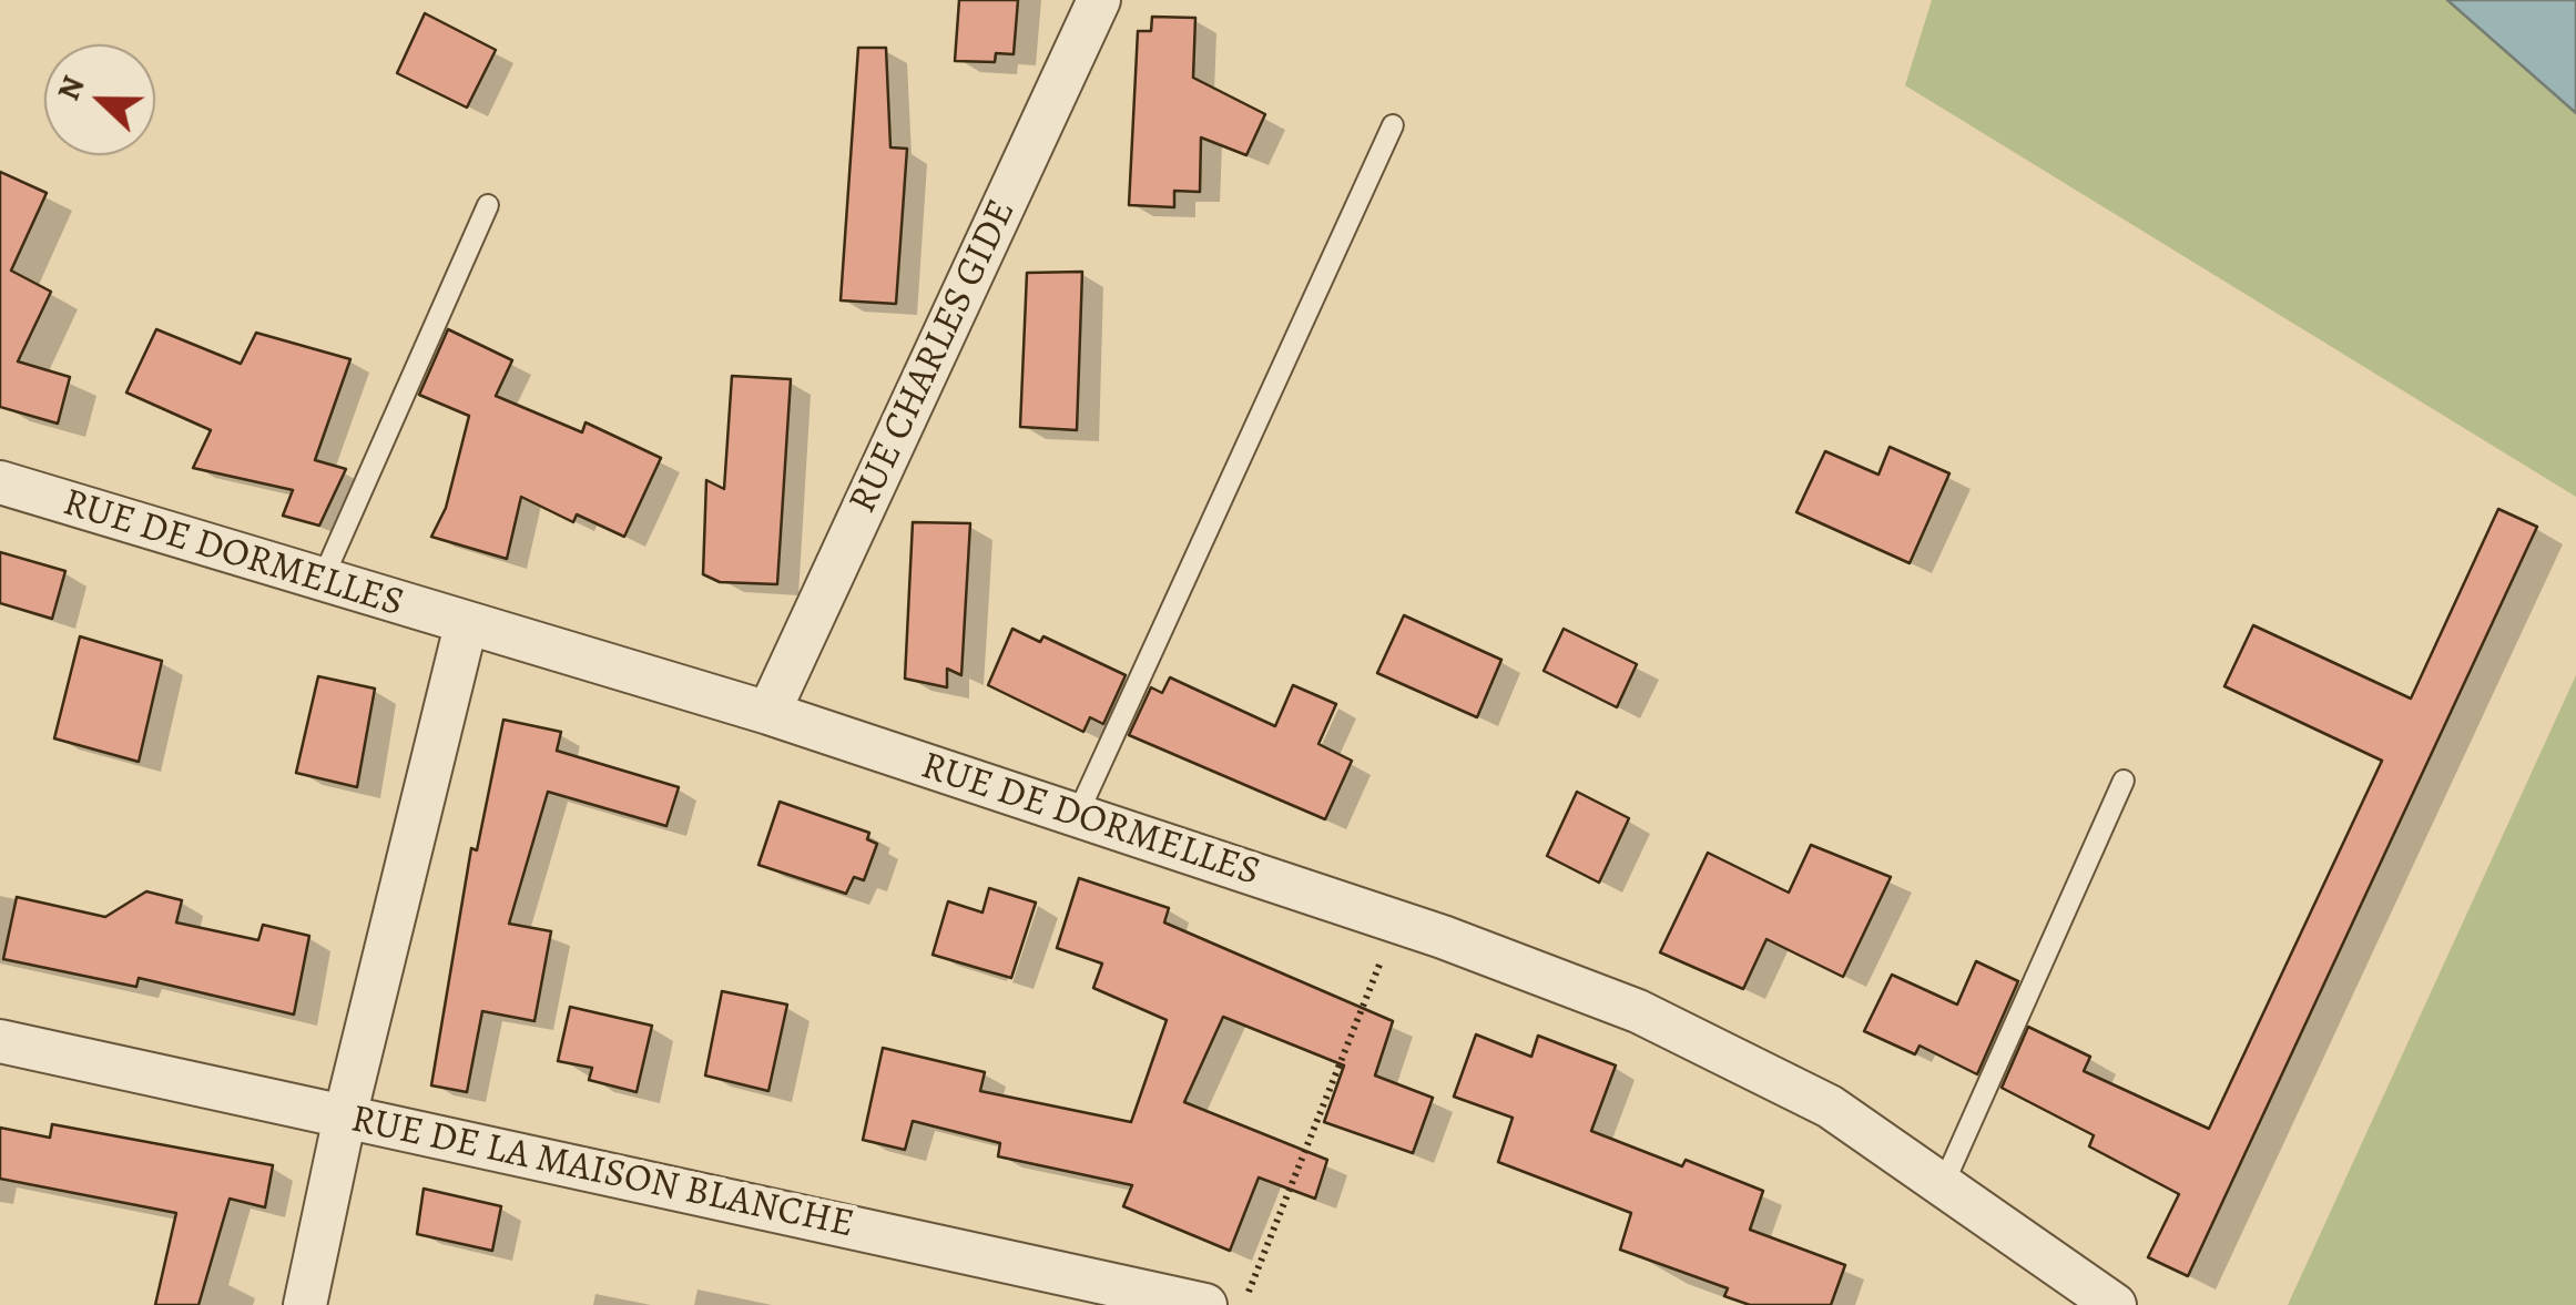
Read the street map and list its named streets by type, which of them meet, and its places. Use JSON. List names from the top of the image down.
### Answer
{
  "streets": {
    "street": ["RUE CHARLES GIDE", "RUE DE DORMELLES", "RUE DE LA MAISON BLANCHE"]
  },
  "crossings": [
    ["RUE CHARLES GIDE", "RUE DE DORMELLES"]
  ],
  "north": "left"
}
